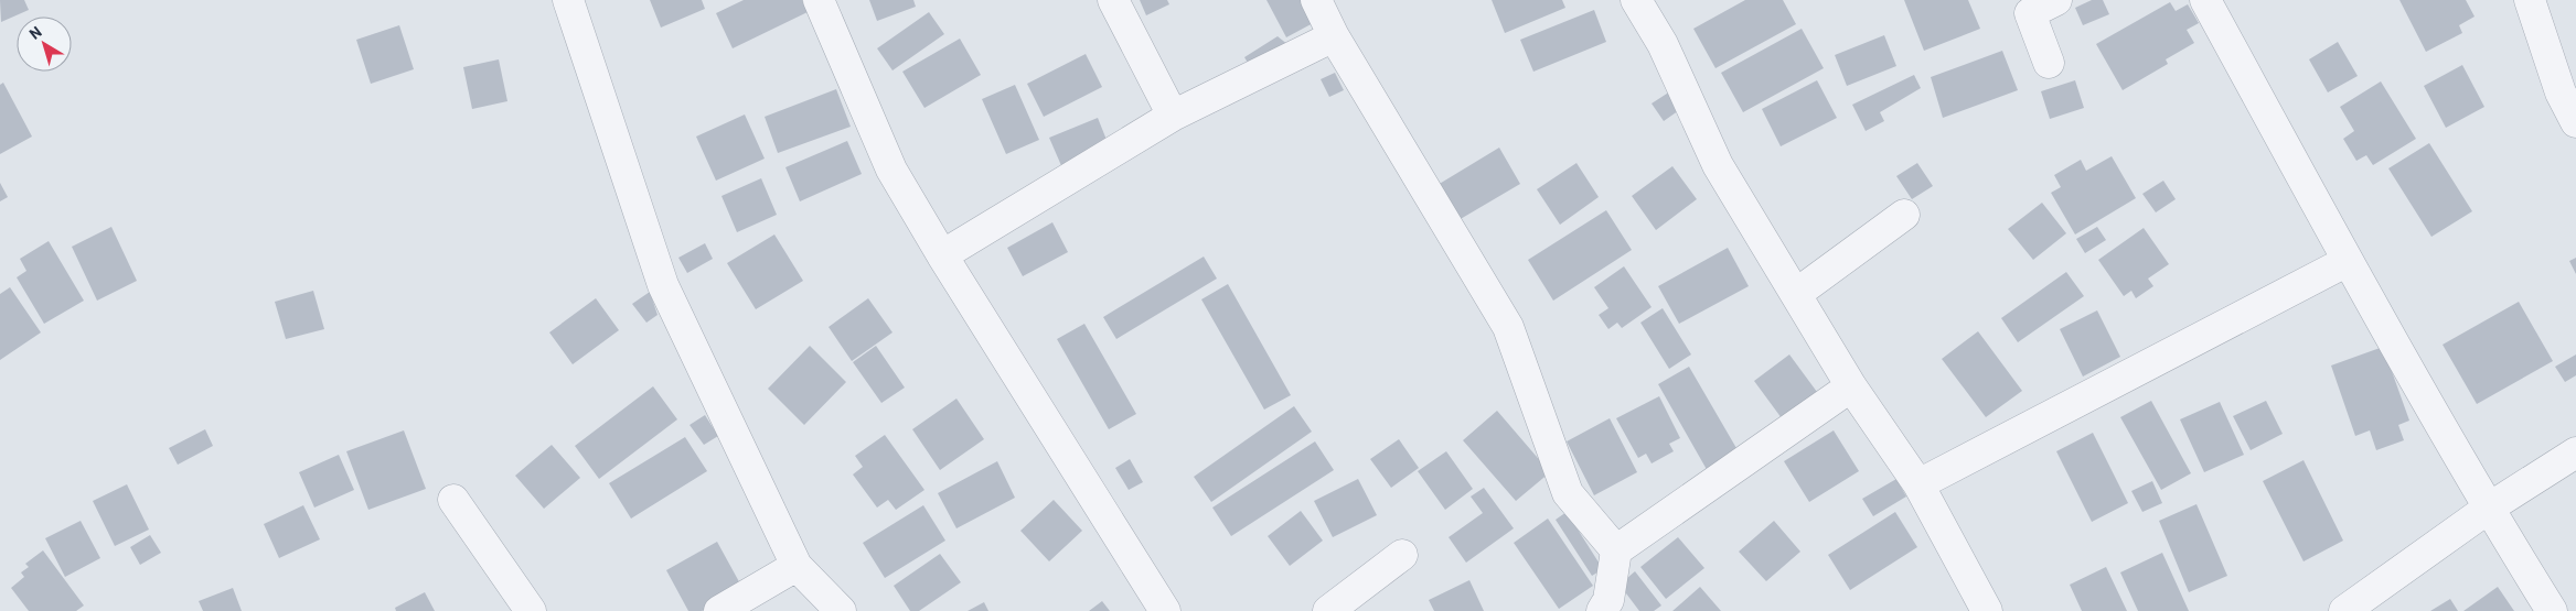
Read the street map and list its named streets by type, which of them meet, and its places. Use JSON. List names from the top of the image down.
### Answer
{
  "north": "top left"
}
